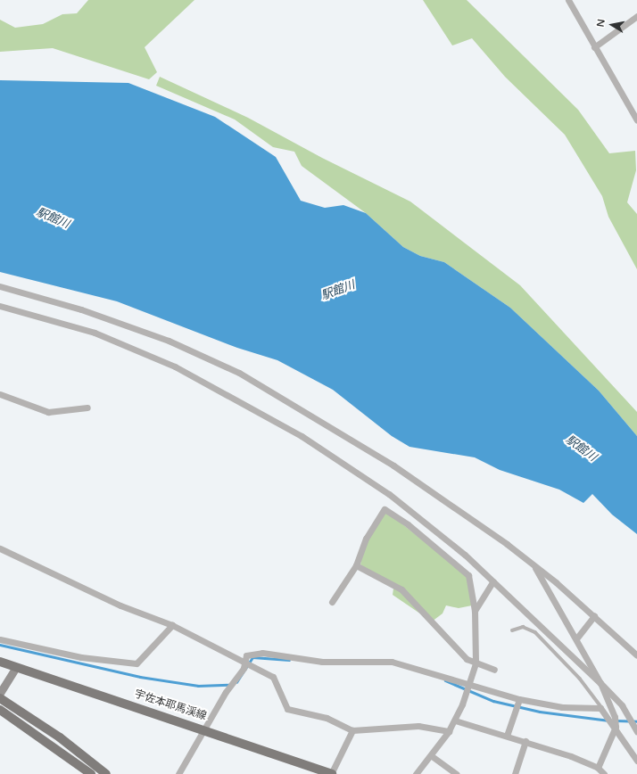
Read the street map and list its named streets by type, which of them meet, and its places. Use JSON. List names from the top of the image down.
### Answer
{
  "streets": {
    "main road": ["宇佐本耶馬渓線"]
  },
  "water": ["駅館川"],
  "north": "left"
}
